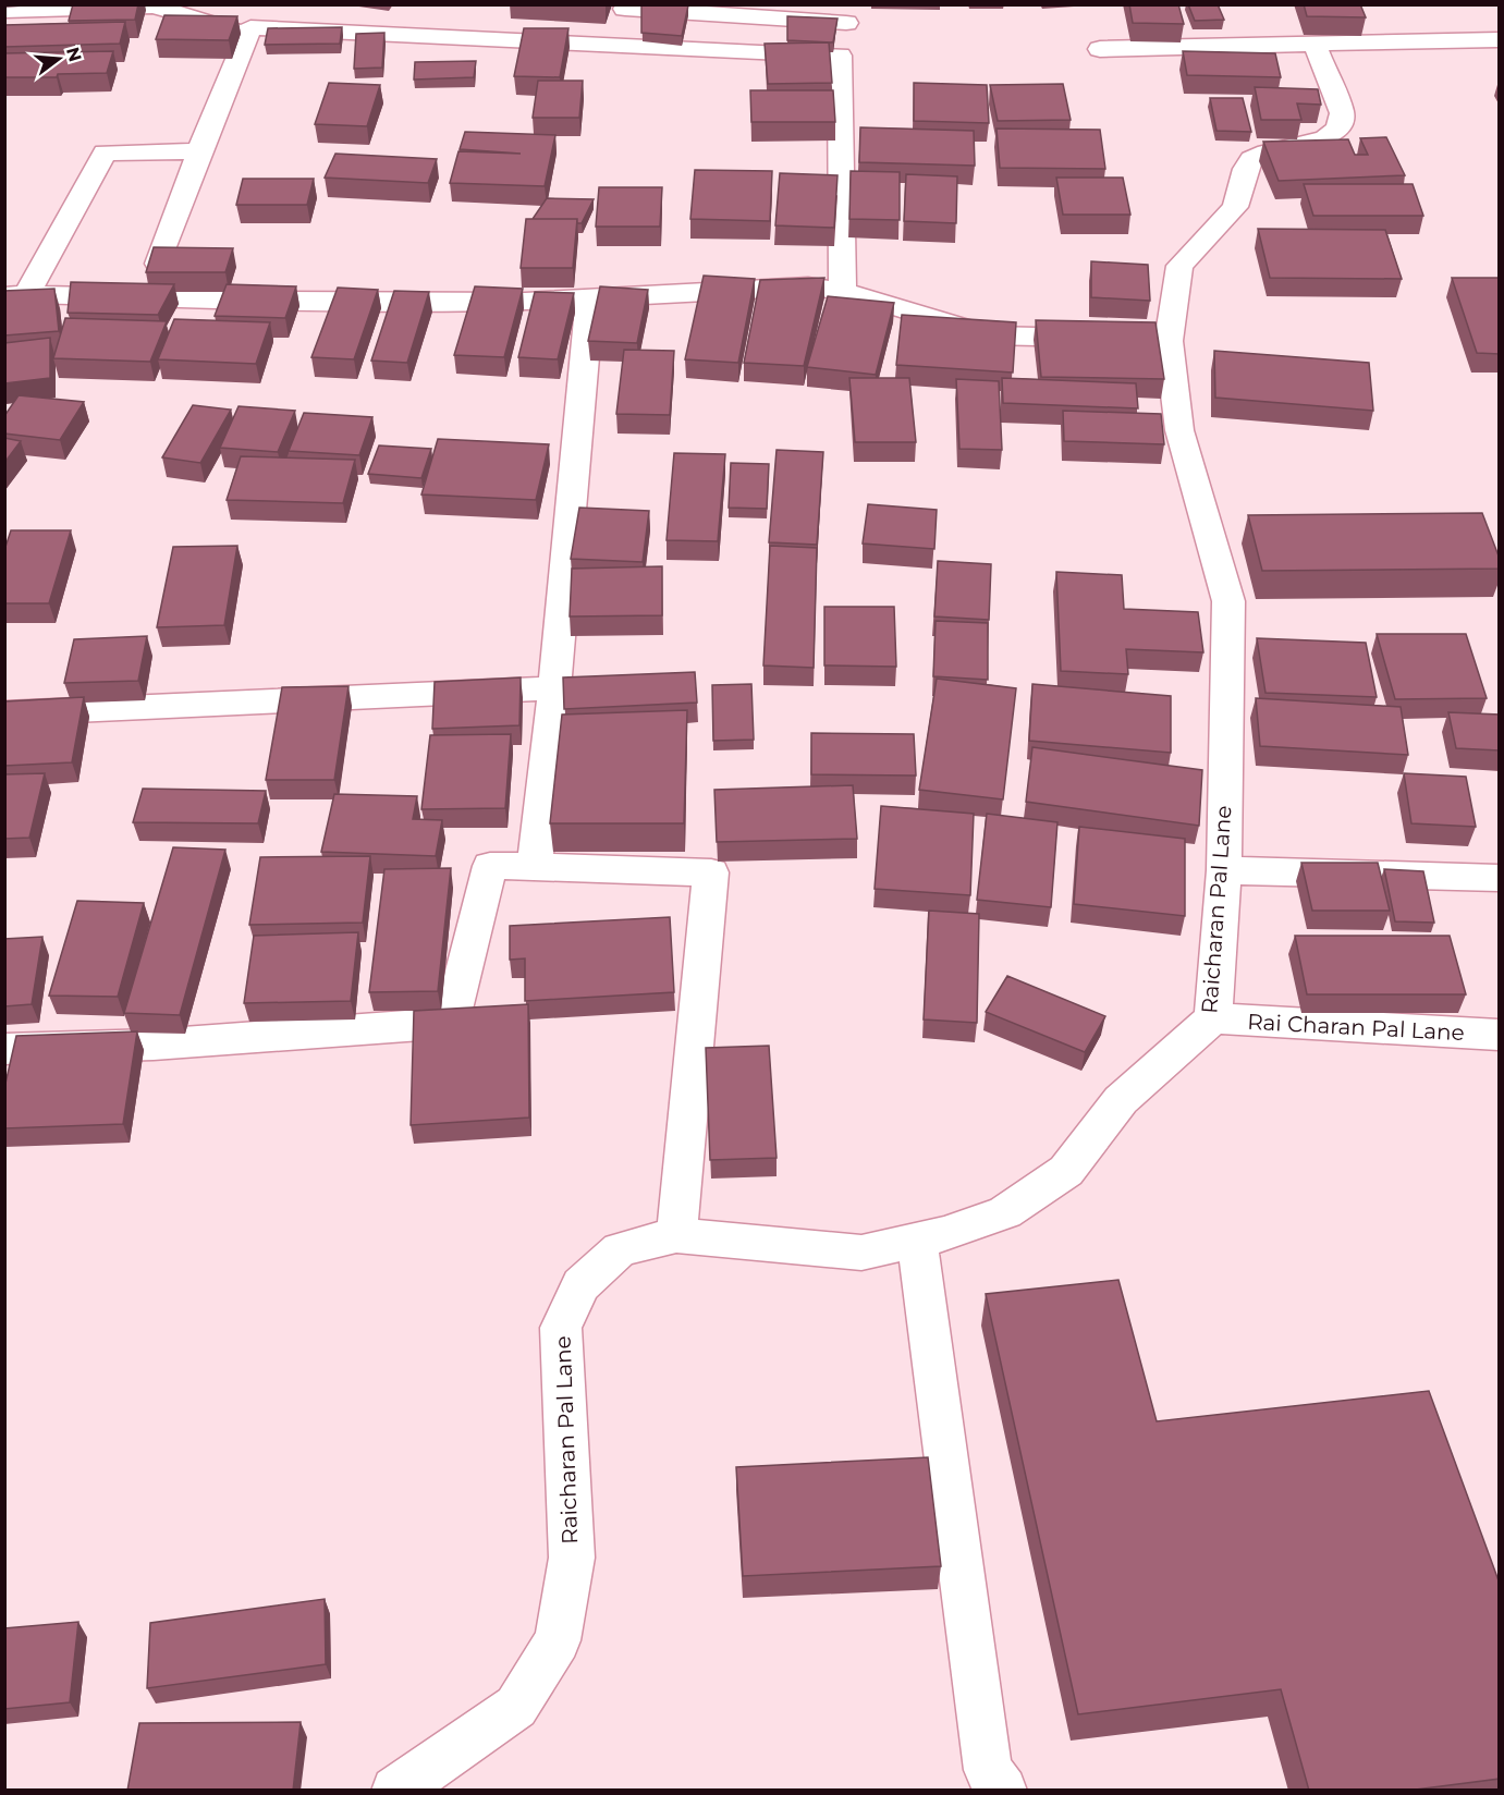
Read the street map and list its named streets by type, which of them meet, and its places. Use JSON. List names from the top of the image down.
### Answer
{
  "streets": {
    "street": ["Raicharan Pal Lane", "Rai Charan Pal Lane"]
  },
  "crossings": [
    ["Raicharan Pal Lane", "Rai Charan Pal Lane"]
  ],
  "north": "right"
}
